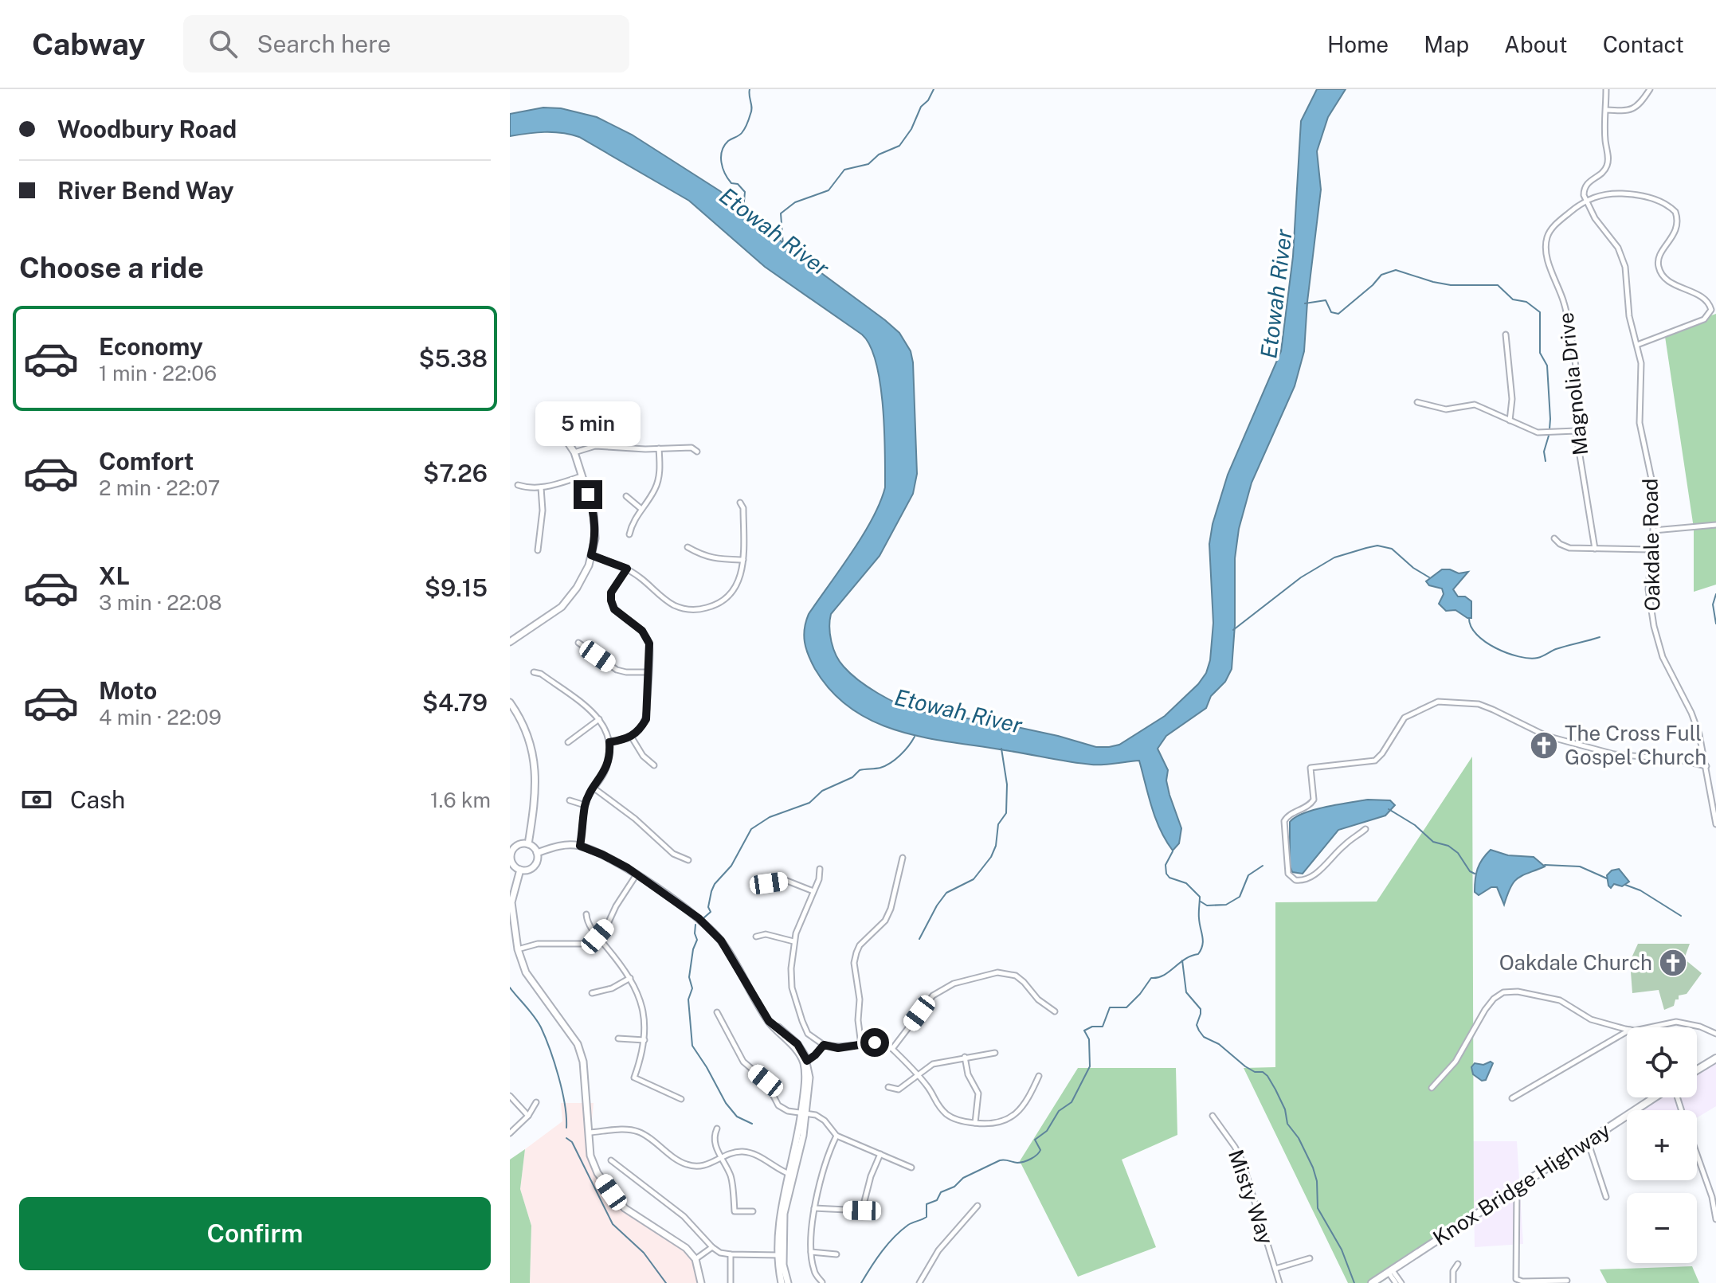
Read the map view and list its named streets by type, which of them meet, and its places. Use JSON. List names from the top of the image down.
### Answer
{
  "streets": {
    "main road": ["Knox Bridge Highway"],
    "street": ["Magnolia Drive", "Oakdale Road", "Misty Way"]
  },
  "crossings": [
    ["Magnolia Drive", "Oakdale Road"]
  ],
  "water": ["Etowah River"],
  "places": {
    "church": ["The Cross Full Gospel Church", "Oakdale Church"]
  },
  "page": {
    "header": "Cabway",
    "search": "Search here",
    "nav": [
      "Home",
      "Map",
      "About",
      "Contact"
    ],
    "banner": ["Woodbury Road", "River Bend Way"],
    "heading": "Choose a ride",
    "list": [
      {
        "name": "Economy",
        "note": "1 min · 22:06",
        "value": "$5.38"
      },
      {
        "name": "Comfort",
        "note": "2 min · 22:07",
        "value": "$7.26"
      },
      {
        "name": "XL",
        "note": "3 min · 22:08",
        "value": "$9.15"
      },
      {
        "name": "Moto",
        "note": "4 min · 22:09",
        "value": "$4.79"
      }
    ],
    "bubble": "5 min",
    "pay": ["Cash", "1.6 km"],
    "map_buttons": ["+", "−"],
    "buttons": "Confirm"
  }
}
